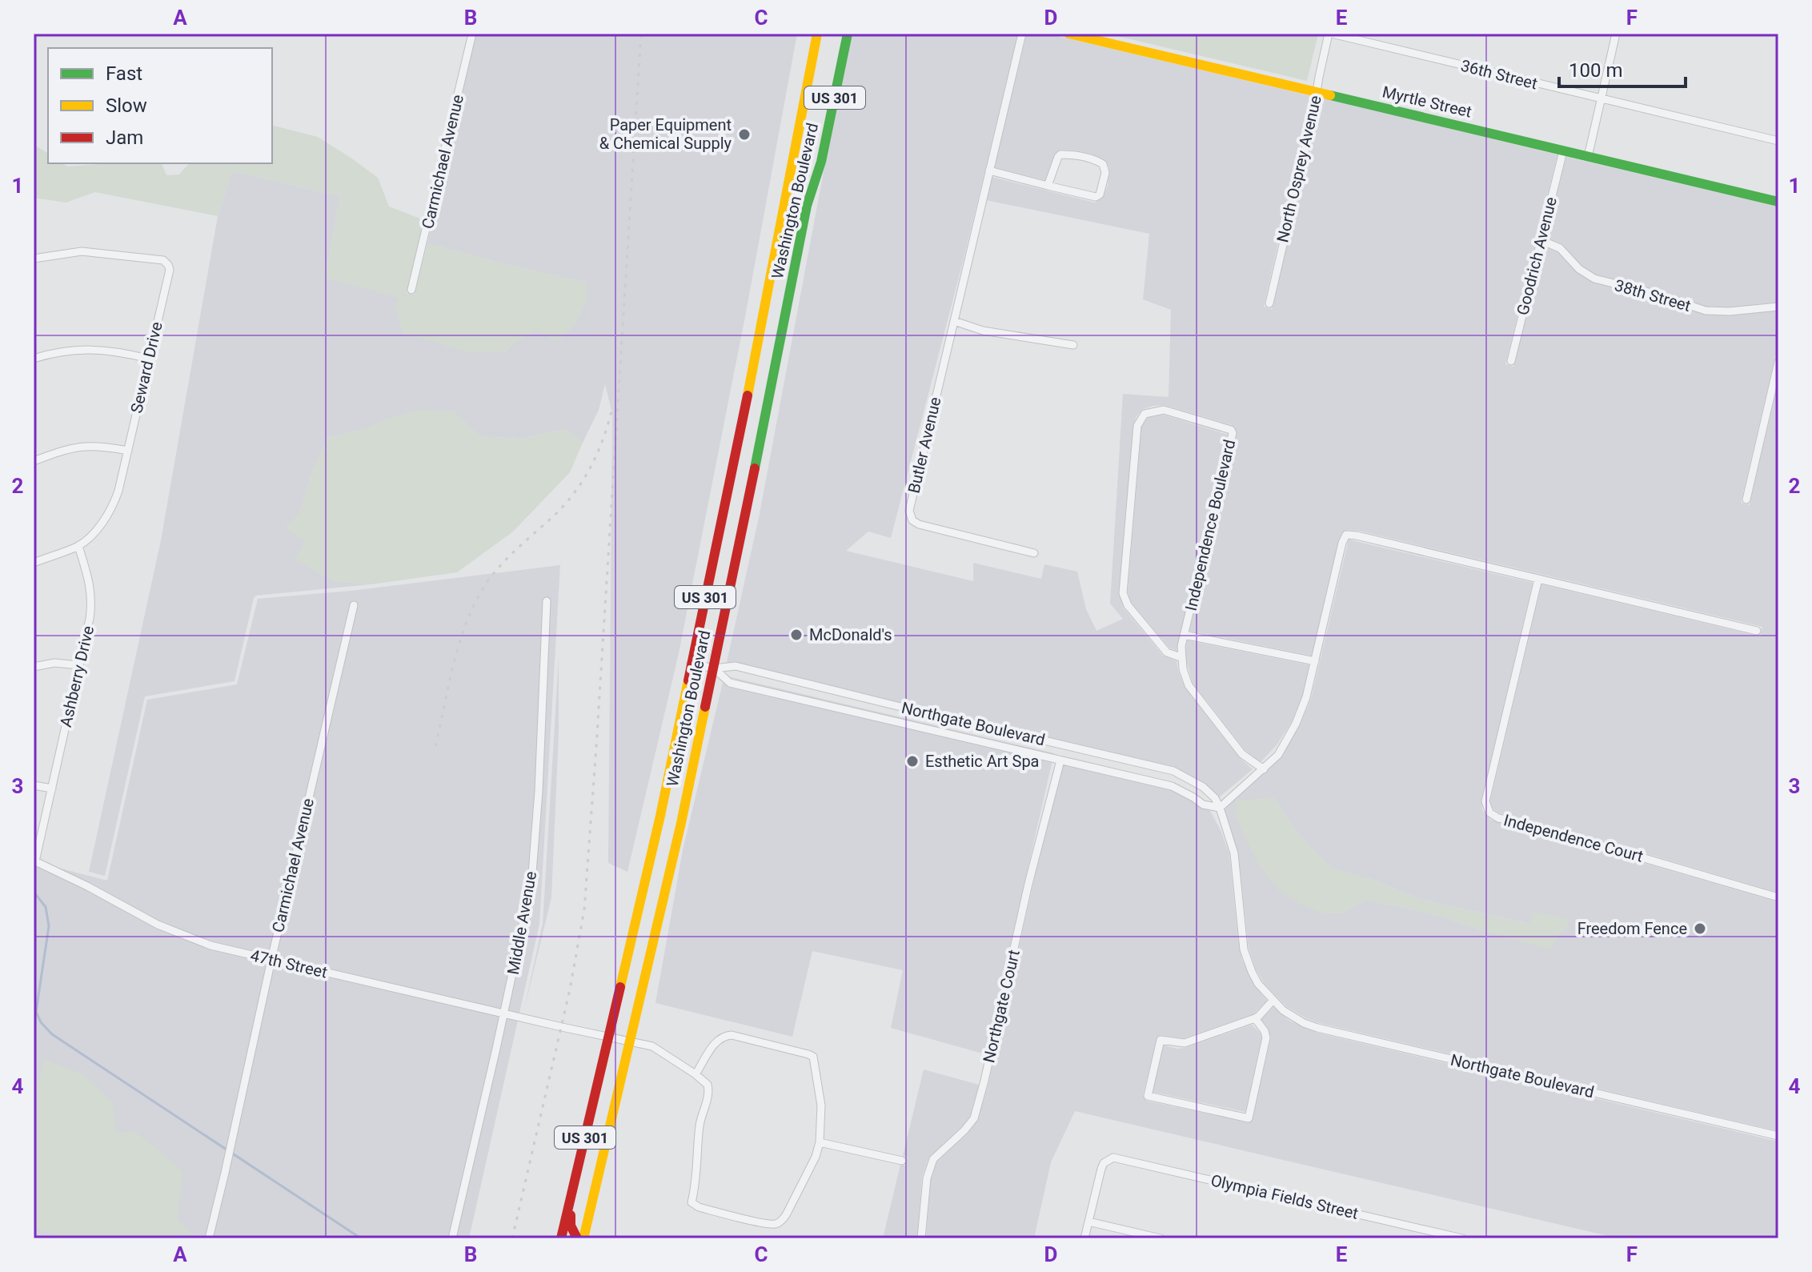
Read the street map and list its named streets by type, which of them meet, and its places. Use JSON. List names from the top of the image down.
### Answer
{
  "streets": {
    "main road": ["US 301", "Myrtle Street", "Washington Boulevard"],
    "street": [
      "36th Street",
      "Carmichael Avenue",
      "North Osprey Avenue",
      "Goodrich Avenue",
      "38th Street",
      "Seward Drive",
      "Butler Avenue",
      "Independence Boulevard",
      "Ashberry Drive",
      "Northgate Boulevard",
      "Independence Court",
      "Middle Avenue",
      "47th Street",
      "Northgate Court",
      "Olympia Fields Street"
    ]
  },
  "crossings": [
    ["36th Street", "North Osprey Avenue"],
    ["Myrtle Street", "North Osprey Avenue"],
    ["Myrtle Street", "Goodrich Avenue"],
    ["Carmichael Avenue", "47th Street"],
    ["Washington Boulevard", "Northgate Boulevard"],
    ["Washington Boulevard", "47th Street"],
    ["Goodrich Avenue", "38th Street"],
    ["Seward Drive", "Ashberry Drive"],
    ["Ashberry Drive", "47th Street"],
    ["Northgate Boulevard", "Northgate Court"],
    ["Middle Avenue", "47th Street"]
  ],
  "places": [
    "Paper Equipment & Chemical Supply",
    "McDonald's",
    "Esthetic Art Spa",
    "Freedom Fence"
  ],
  "legend": ["Fast", "Slow", "Jam"],
  "scale_bar": "100 m",
  "grid": {
    "columns": [
      "A",
      "B",
      "C",
      "D",
      "E",
      "F"
    ],
    "rows": [
      "1",
      "2",
      "3",
      "4"
    ]
  }
}
